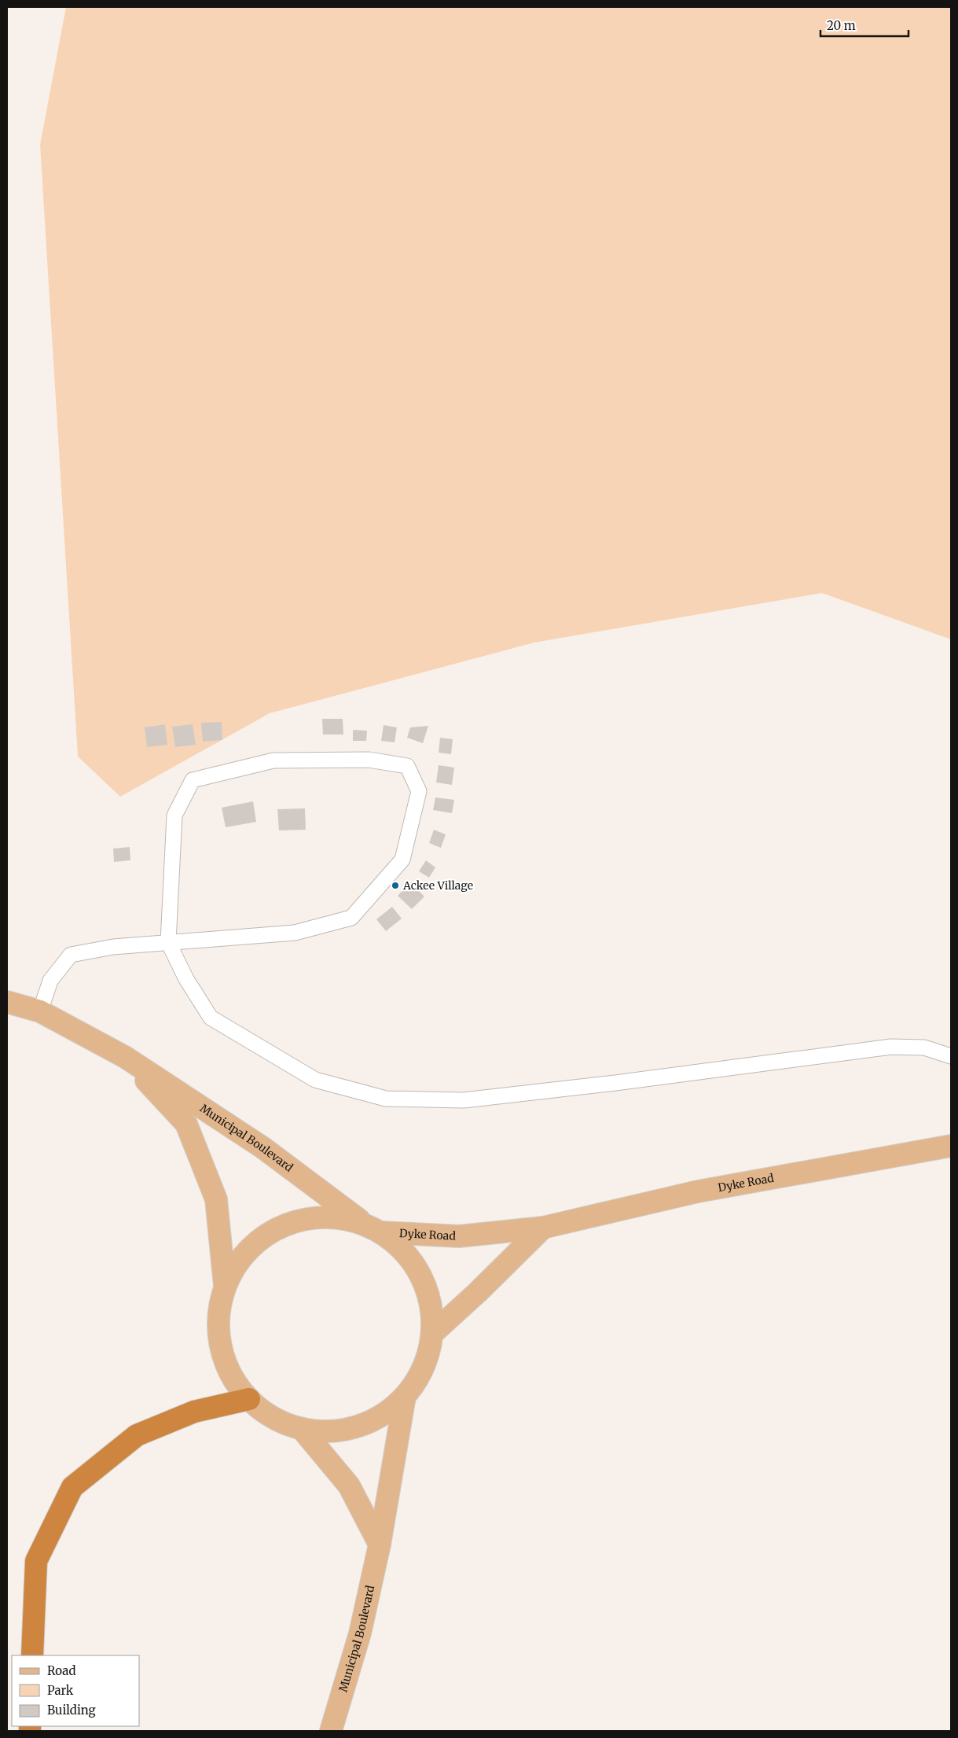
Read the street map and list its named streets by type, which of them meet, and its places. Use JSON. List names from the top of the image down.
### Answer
{
  "streets": {
    "main road": ["Municipal Boulevard", "Dyke Road"]
  },
  "crossings": [
    ["Municipal Boulevard", "Dyke Road"]
  ],
  "places": ["Ackee Village"],
  "legend": ["Road", "Park", "Building"],
  "scale_bar": "20 m"
}
